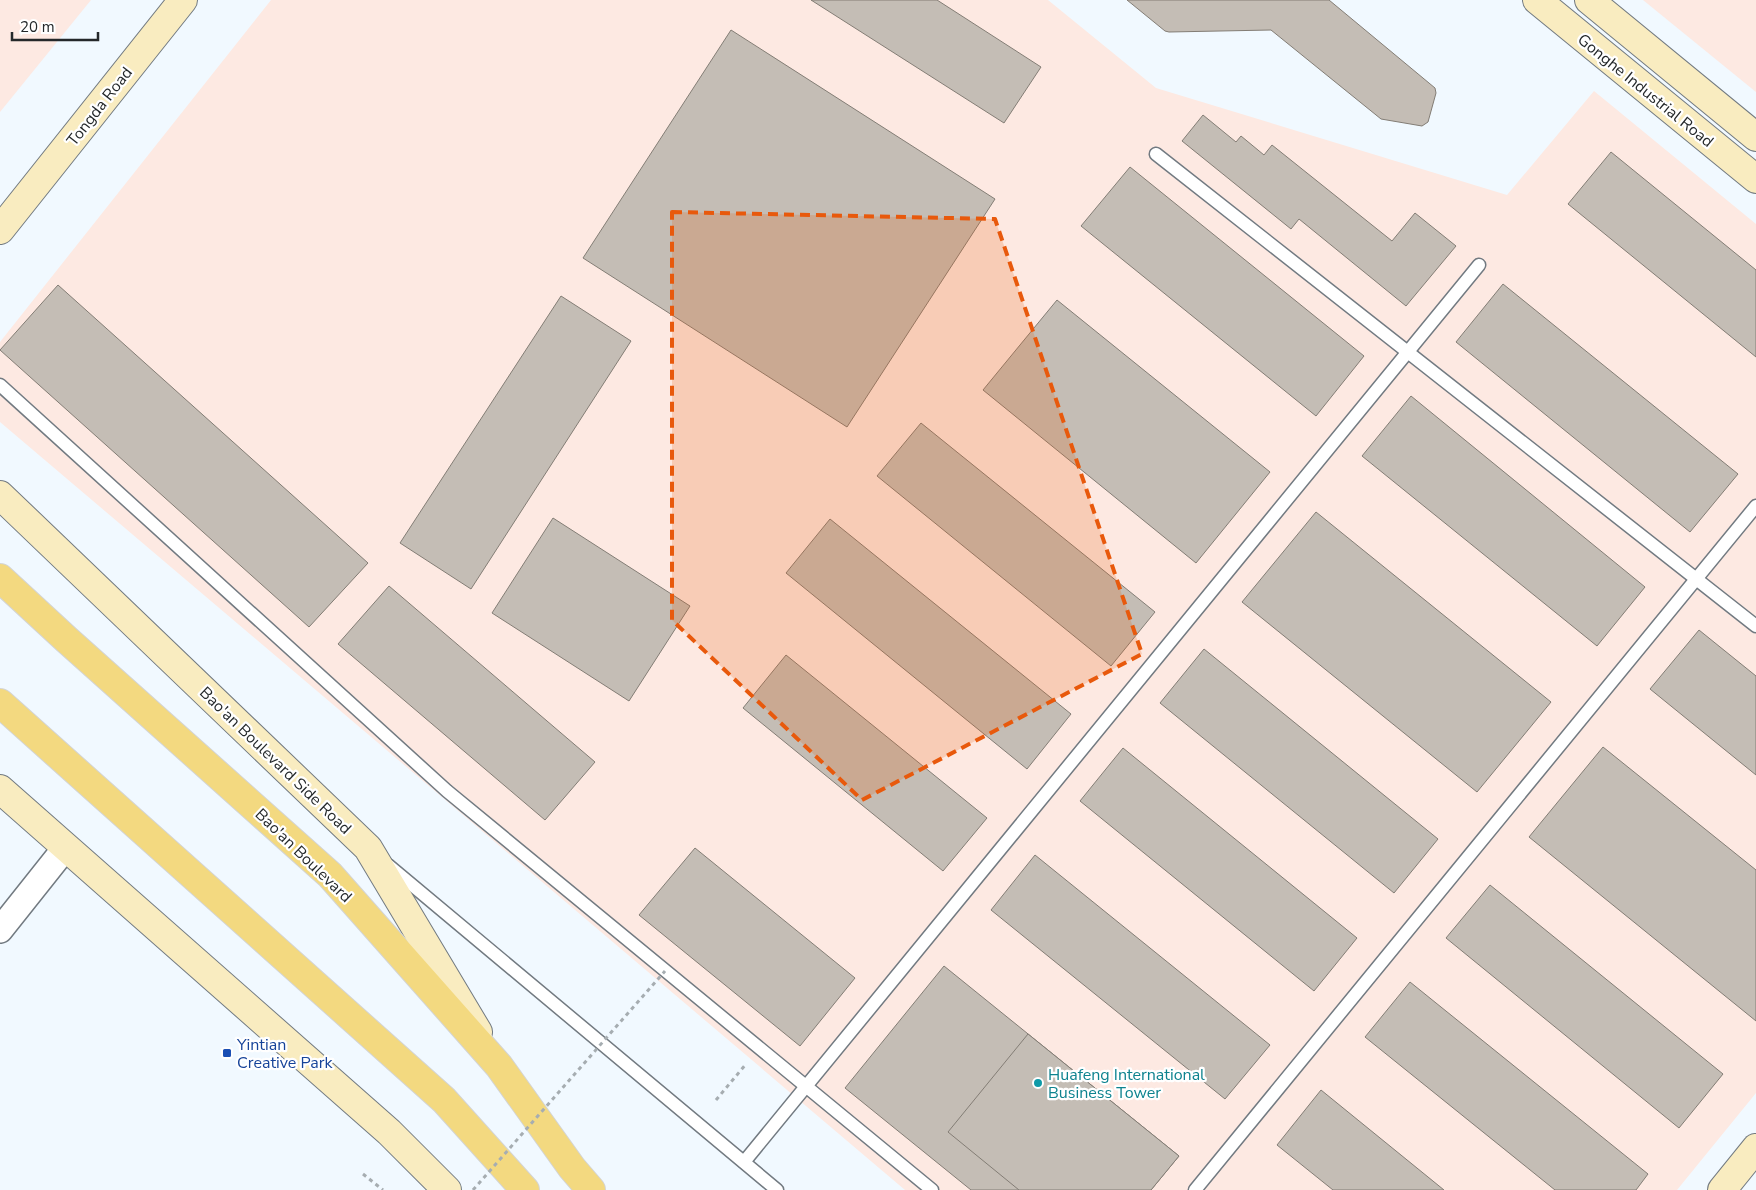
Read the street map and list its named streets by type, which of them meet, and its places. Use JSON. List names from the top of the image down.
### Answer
{
  "streets": {
    "main road": [
      "Gonghe Industrial Road",
      "Tongda Road",
      "Bao'an Boulevard Side Road",
      "Bao'an Boulevard"
    ]
  },
  "crossings": [
    ["Bao'an Boulevard Side Road", "Bao'an Boulevard"]
  ],
  "places": {
    "transit": ["Yintian Creative Park"],
    "other": ["Huafeng International Business Tower"]
  },
  "scale_bar": "20 m"
}
